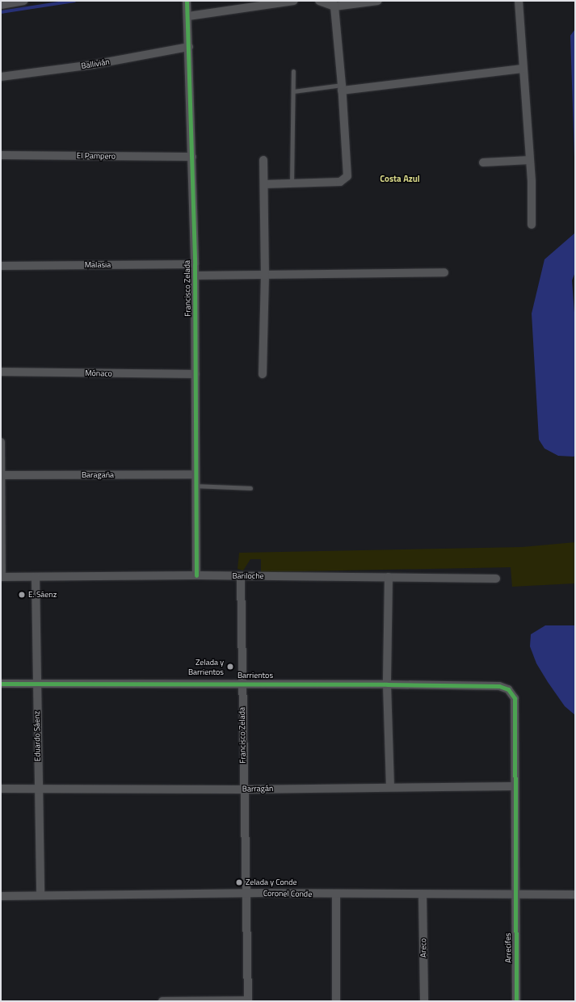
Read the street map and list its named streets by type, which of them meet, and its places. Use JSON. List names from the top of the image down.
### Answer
{
  "streets": {
    "street": [
      "Ballivián",
      "El Pampero",
      "Malasia",
      "Francisco Zelada",
      "Mónaco",
      "Baragaña",
      "Bariloche",
      "Barrientos",
      "Eduardo Sáenz",
      "Barragán",
      "Coronel Conde",
      "Areco",
      "Arrecifes"
    ]
  },
  "crossings": [
    ["Ballivián", "Francisco Zelada"],
    ["El Pampero", "Francisco Zelada"],
    ["Malasia", "Francisco Zelada"],
    ["Francisco Zelada", "Mónaco"],
    ["Francisco Zelada", "Baragaña"],
    ["Francisco Zelada", "Bariloche"],
    ["Francisco Zelada", "Barrientos"],
    ["Francisco Zelada", "Barragán"],
    ["Francisco Zelada", "Coronel Conde"],
    ["Bariloche", "Eduardo Sáenz"],
    ["Barrientos", "Eduardo Sáenz"],
    ["Barrientos", "Arrecifes"],
    ["Eduardo Sáenz", "Barragán"],
    ["Eduardo Sáenz", "Coronel Conde"],
    ["Barragán", "Arrecifes"],
    ["Coronel Conde", "Areco"],
    ["Coronel Conde", "Arrecifes"]
  ],
  "districts": ["Costa Azul"],
  "places": ["E. Sáenz", "Zelada y Barrientos", "Zelada y Conde"]
}
